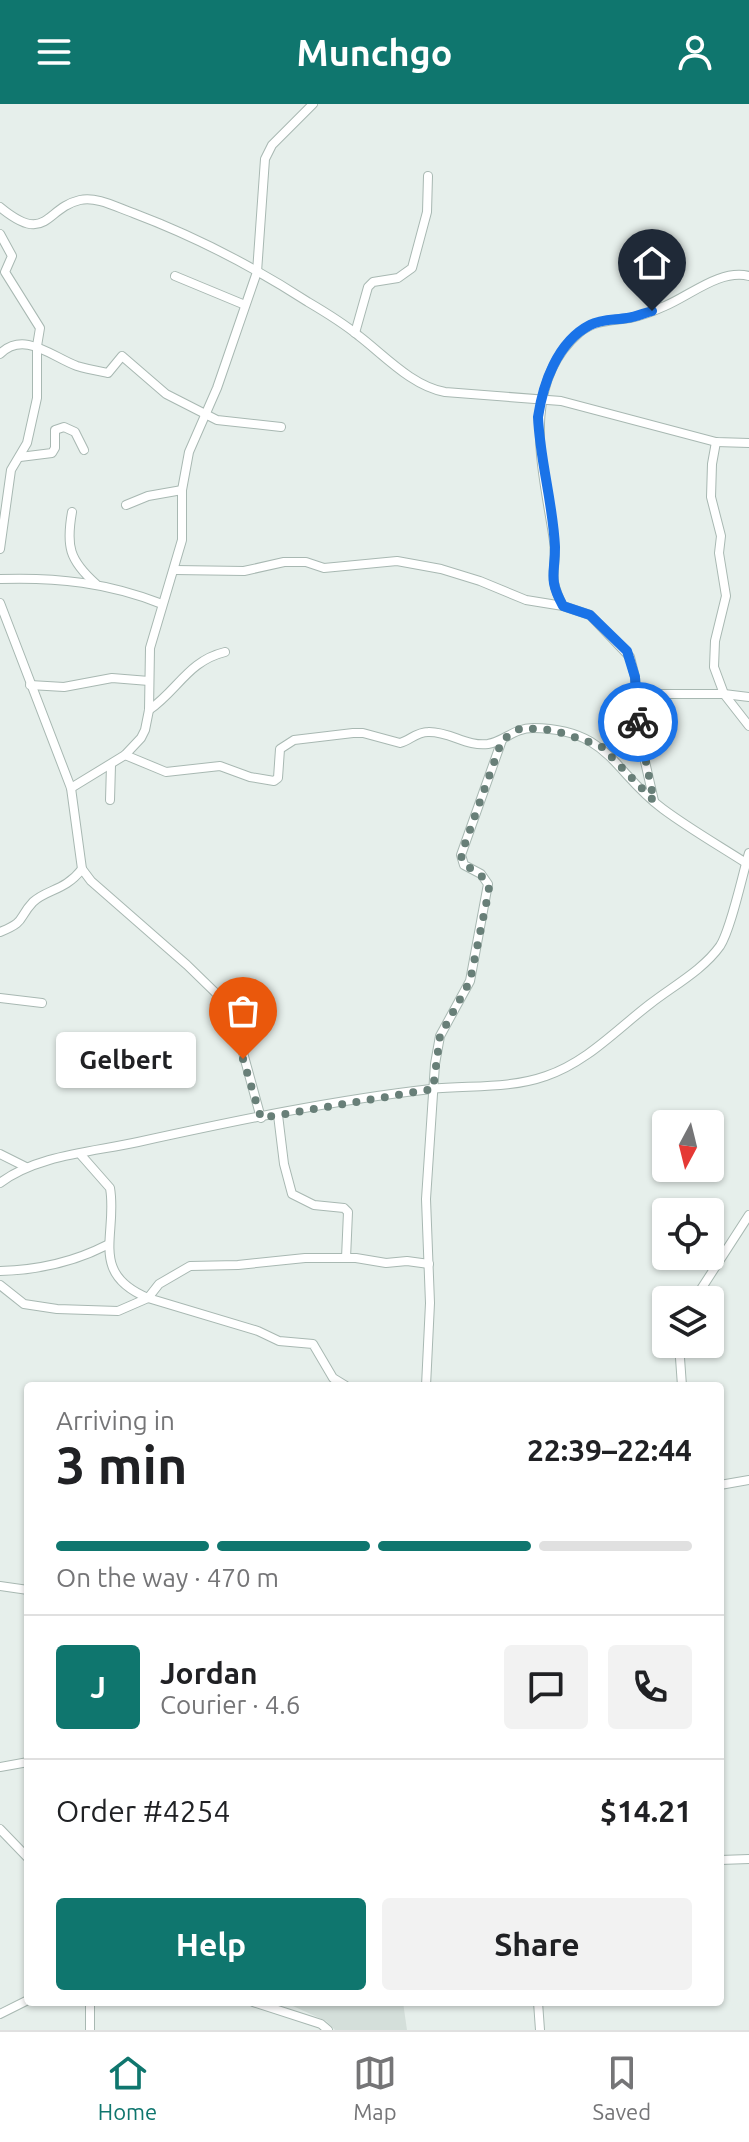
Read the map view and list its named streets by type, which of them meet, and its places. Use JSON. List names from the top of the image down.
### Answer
{
  "places": ["Gelbert"],
  "north": "bottom",
  "page": {
    "header": "Munchgo",
    "bubble": "Gelbert",
    "heading": ["3 min", "Arriving in", "22:39–22:44"],
    "panel": [
      "Jordan",
      "Courier · 4.6",
      "Order #4254",
      "$14.21"
    ],
    "bar": "On the way · 470 m",
    "round": "J",
    "buttons": ["Help", "Share"],
    "tabs": ["Home", "Map", "Saved"]
  }
}
